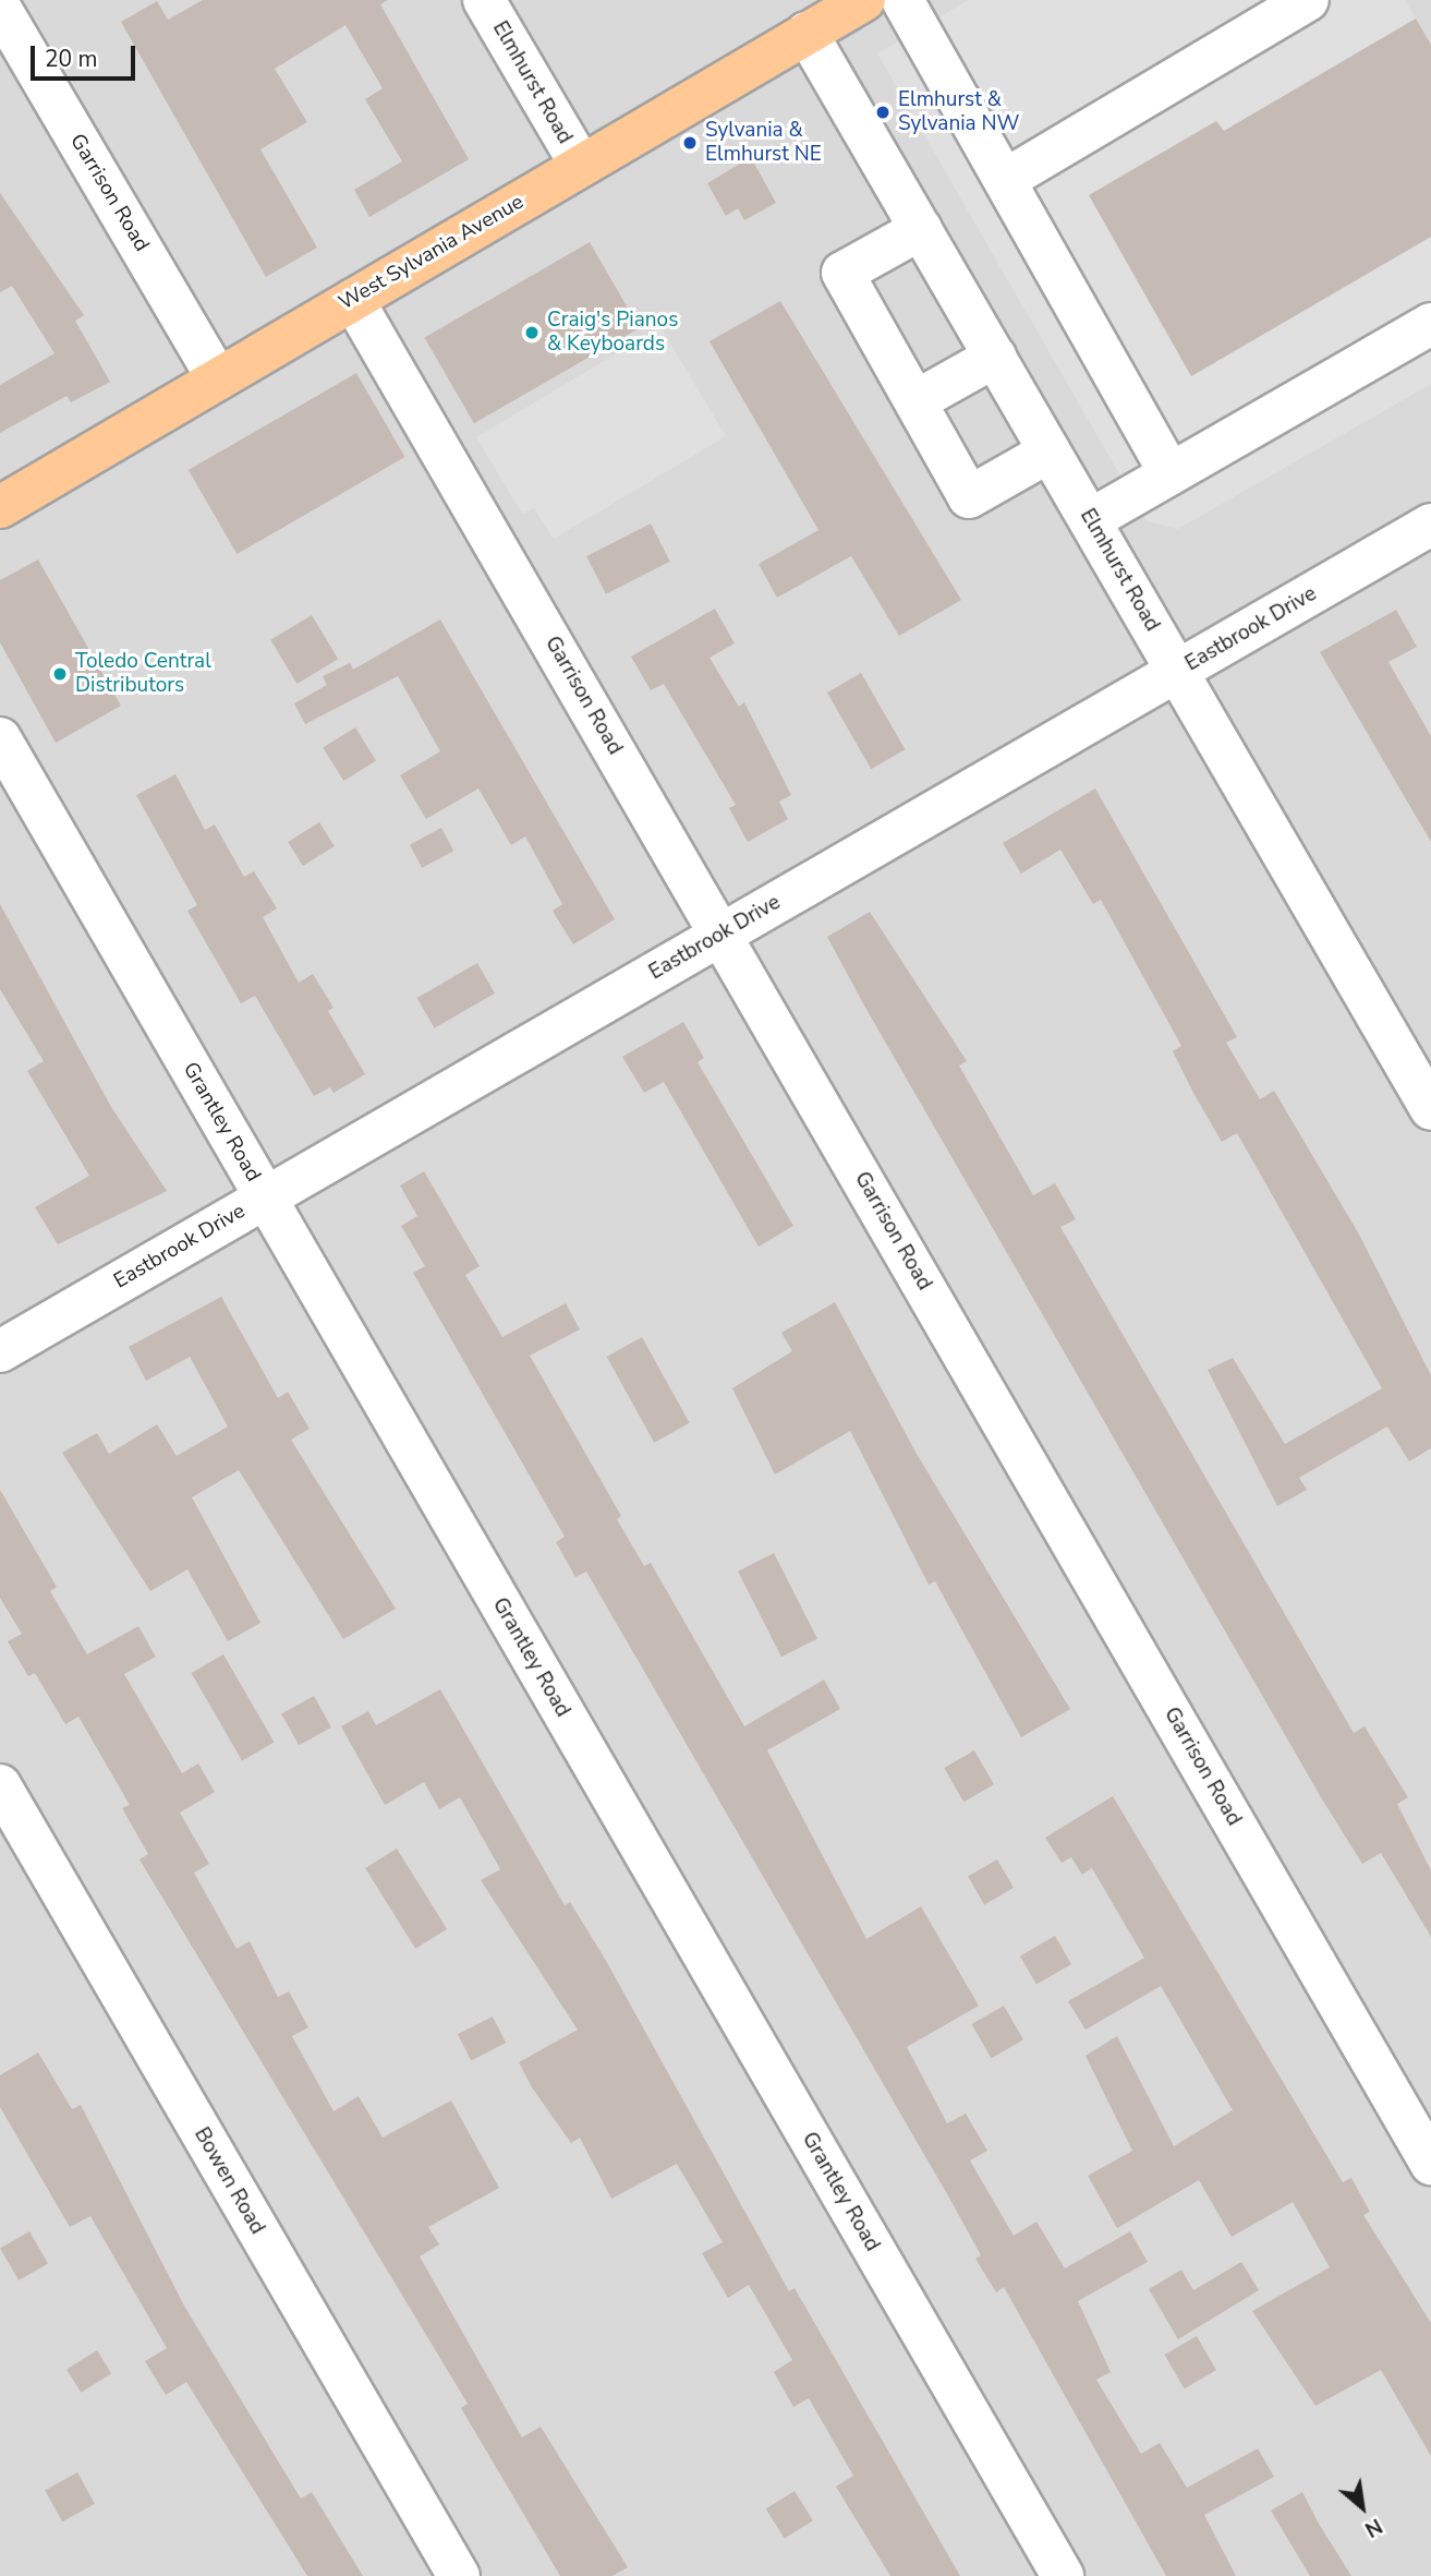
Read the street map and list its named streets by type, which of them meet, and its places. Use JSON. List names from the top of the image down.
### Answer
{
  "streets": {
    "main road": ["West Sylvania Avenue"],
    "street": [
      "Elmhurst Road",
      "Garrison Road",
      "Eastbrook Drive",
      "Grantley Road",
      "Bowen Road"
    ]
  },
  "crossings": [
    ["Elmhurst Road", "West Sylvania Avenue"],
    ["Elmhurst Road", "Eastbrook Drive"],
    ["Garrison Road", "West Sylvania Avenue"],
    ["Garrison Road", "Eastbrook Drive"],
    ["Eastbrook Drive", "Grantley Road"]
  ],
  "places": [
    "Elmhurst & Sylvania NW",
    "Sylvania & Elmhurst NE",
    "Craig's Pianos & Keyboards",
    "Toledo Central Distributors"
  ],
  "scale_bar": "20 m",
  "north": "bottom right"
}
